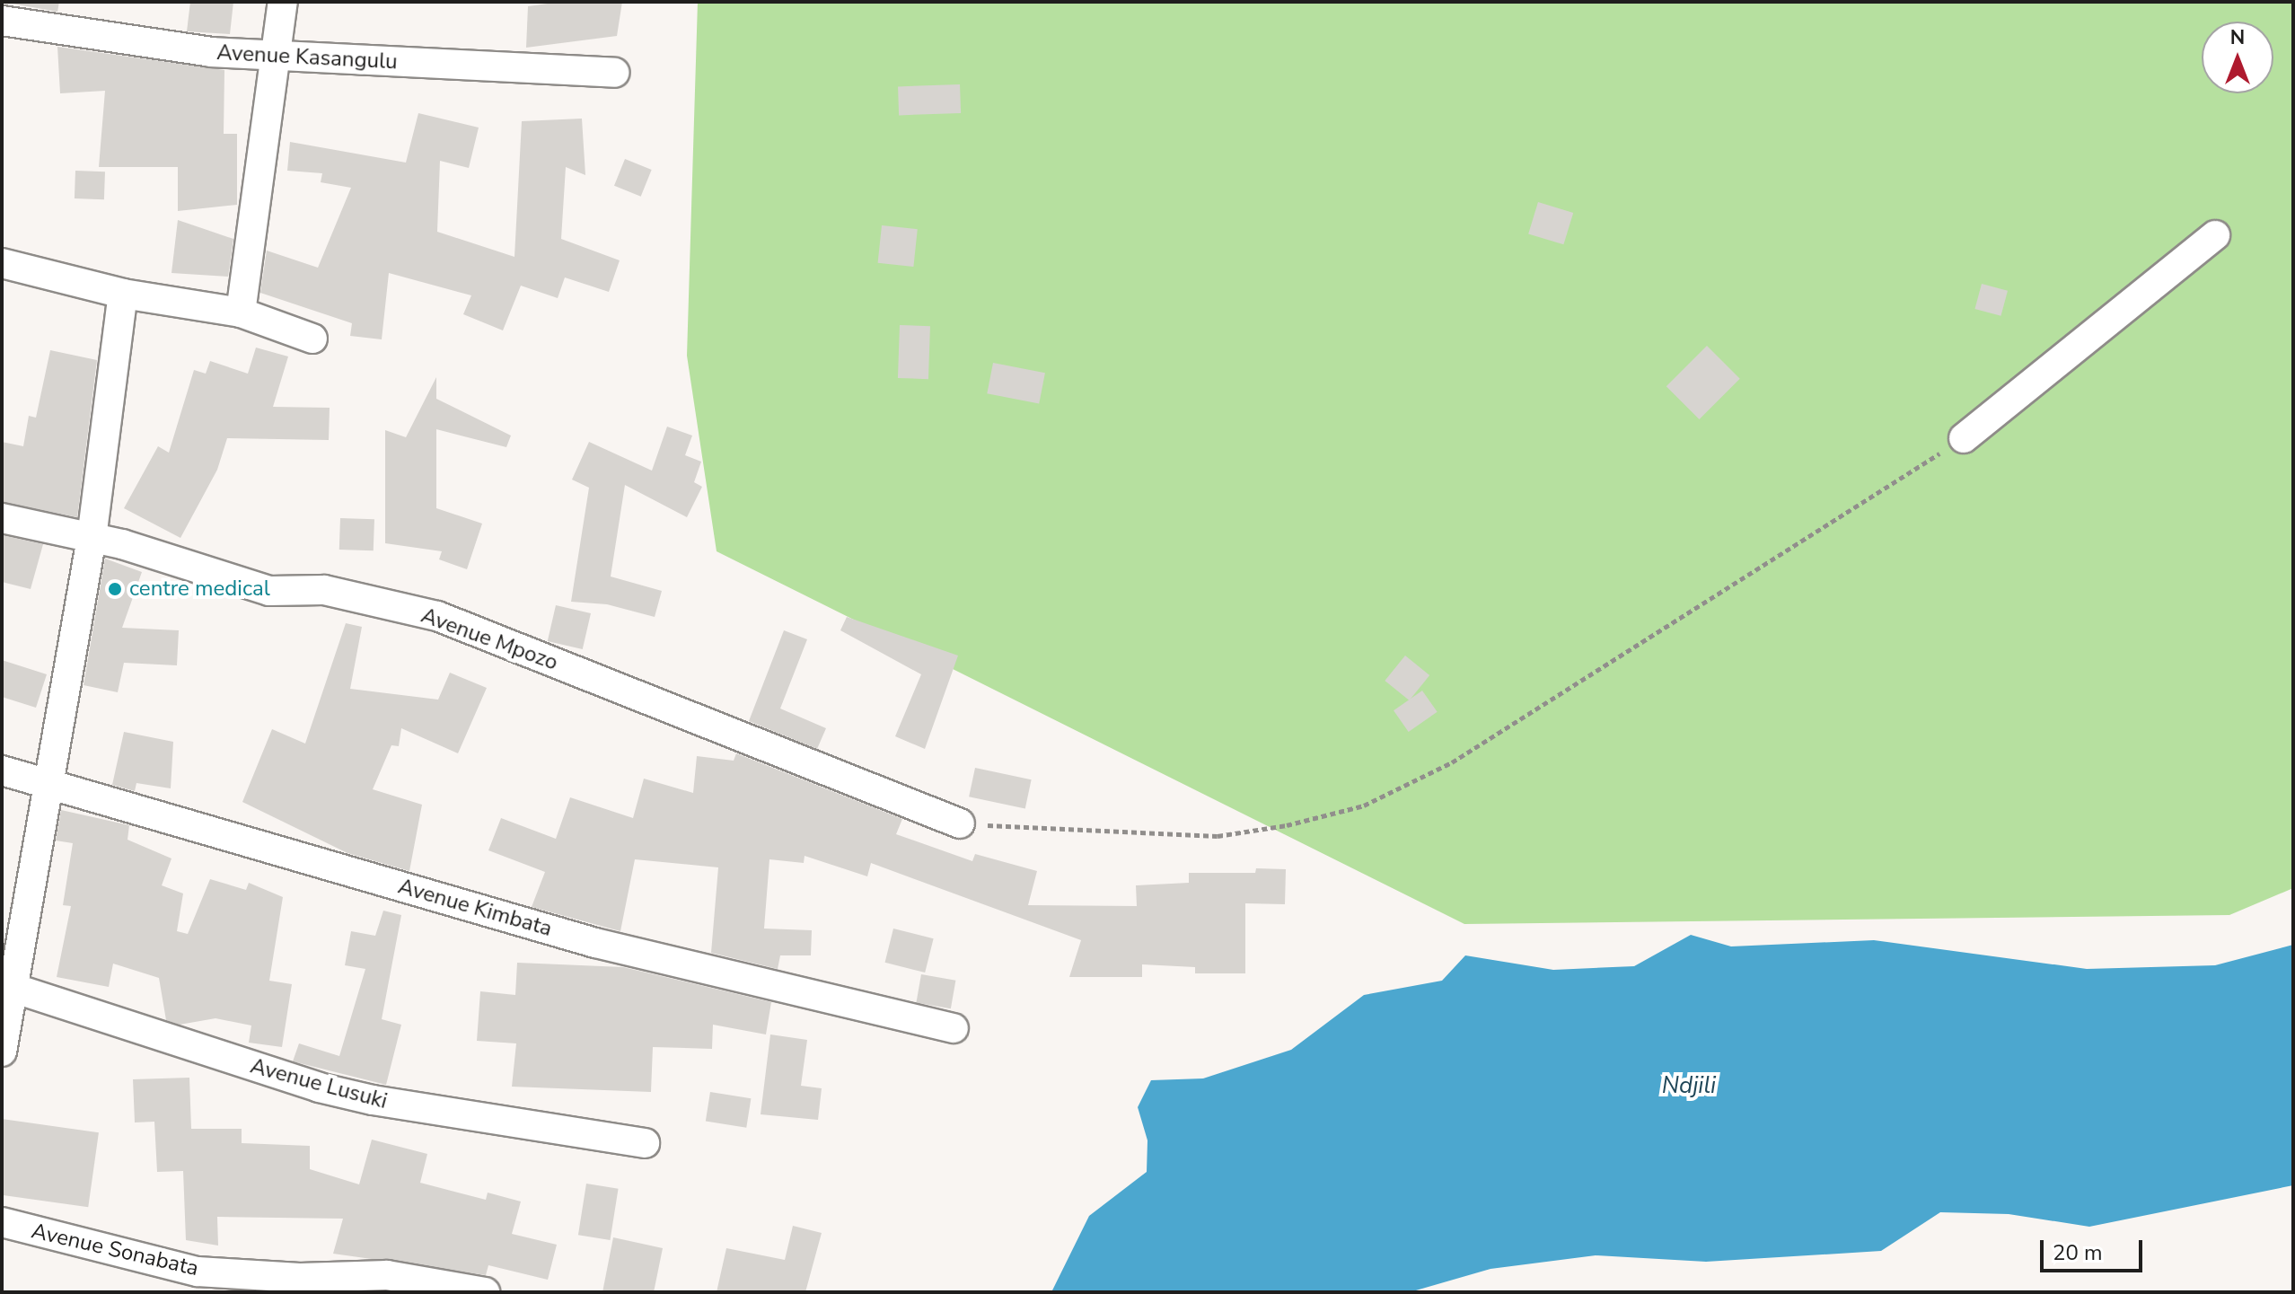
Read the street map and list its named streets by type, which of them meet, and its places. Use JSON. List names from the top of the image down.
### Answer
{
  "streets": {
    "street": [
      "Avenue Kasangulu",
      "Avenue Mpozo",
      "Avenue Kimbata",
      "Avenue Lusuki",
      "Avenue Sonabata"
    ]
  },
  "water": ["Ndjili"],
  "places": ["centre medical"],
  "scale_bar": "20 m",
  "north": "top"
}
